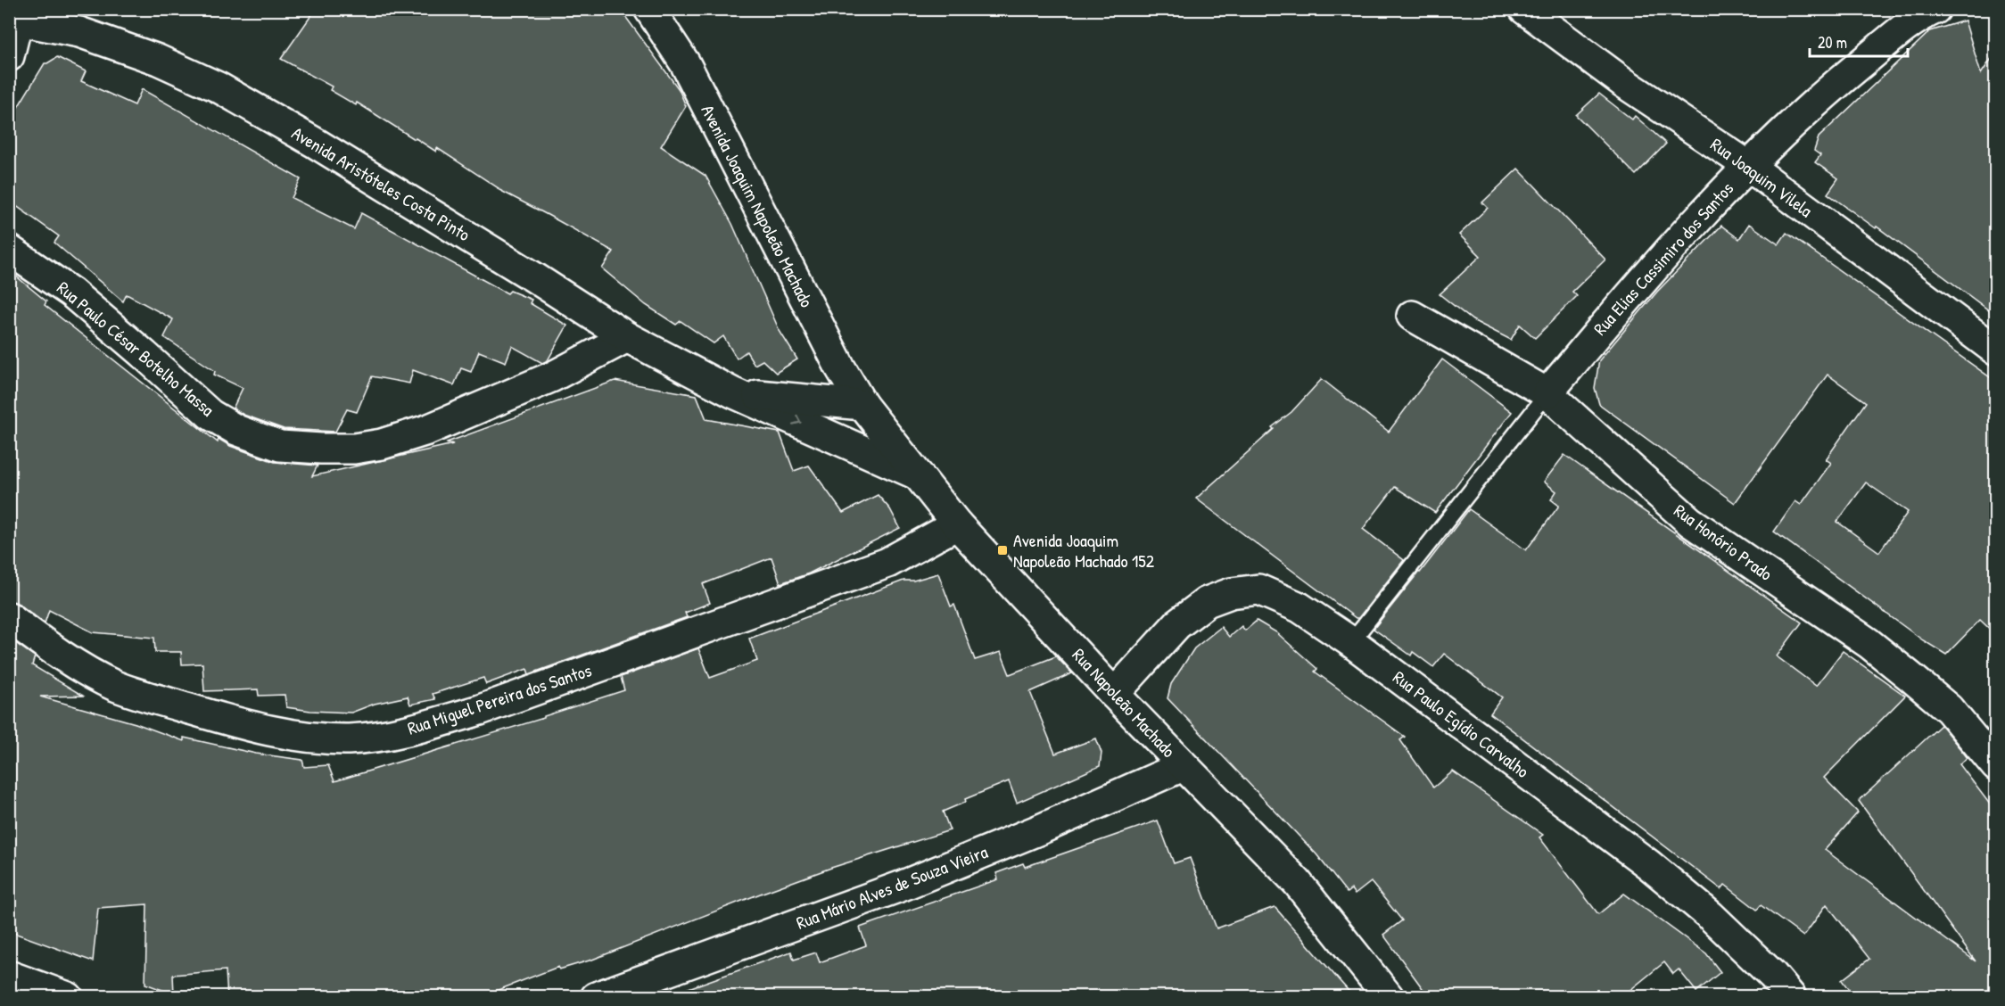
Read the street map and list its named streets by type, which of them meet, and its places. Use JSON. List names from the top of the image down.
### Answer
{
  "streets": {
    "street": [
      "Rua Joaquim Vilela",
      "Avenida Aristóteles Costa Pinto",
      "Avenida Joaquim Napoleão Machado",
      "Rua Elias Cassimiro dos Santos",
      "Rua Paulo César Botelho Massa",
      "Rua Honório Prado",
      "Rua Miguel Pereira dos Santos",
      "Rua Napoleão Machado",
      "Rua Paulo Egídio Carvalho",
      "Rua Mário Alves de Souza Vieira"
    ]
  },
  "crossings": [
    ["Rua Joaquim Vilela", "Rua Elias Cassimiro dos Santos"],
    ["Avenida Aristóteles Costa Pinto", "Avenida Joaquim Napoleão Machado"],
    ["Avenida Aristóteles Costa Pinto", "Rua Paulo César Botelho Massa"],
    ["Avenida Aristóteles Costa Pinto", "Rua Napoleão Machado"],
    ["Avenida Joaquim Napoleão Machado", "Rua Napoleão Machado"],
    ["Rua Elias Cassimiro dos Santos", "Rua Honório Prado"],
    ["Rua Miguel Pereira dos Santos", "Rua Napoleão Machado"],
    ["Rua Napoleão Machado", "Rua Paulo Egídio Carvalho"],
    ["Rua Napoleão Machado", "Rua Mário Alves de Souza Vieira"]
  ],
  "places": {
    "transit": ["Avenida Joaquim Napoleão Machado 152"]
  },
  "scale_bar": "20 m"
}
